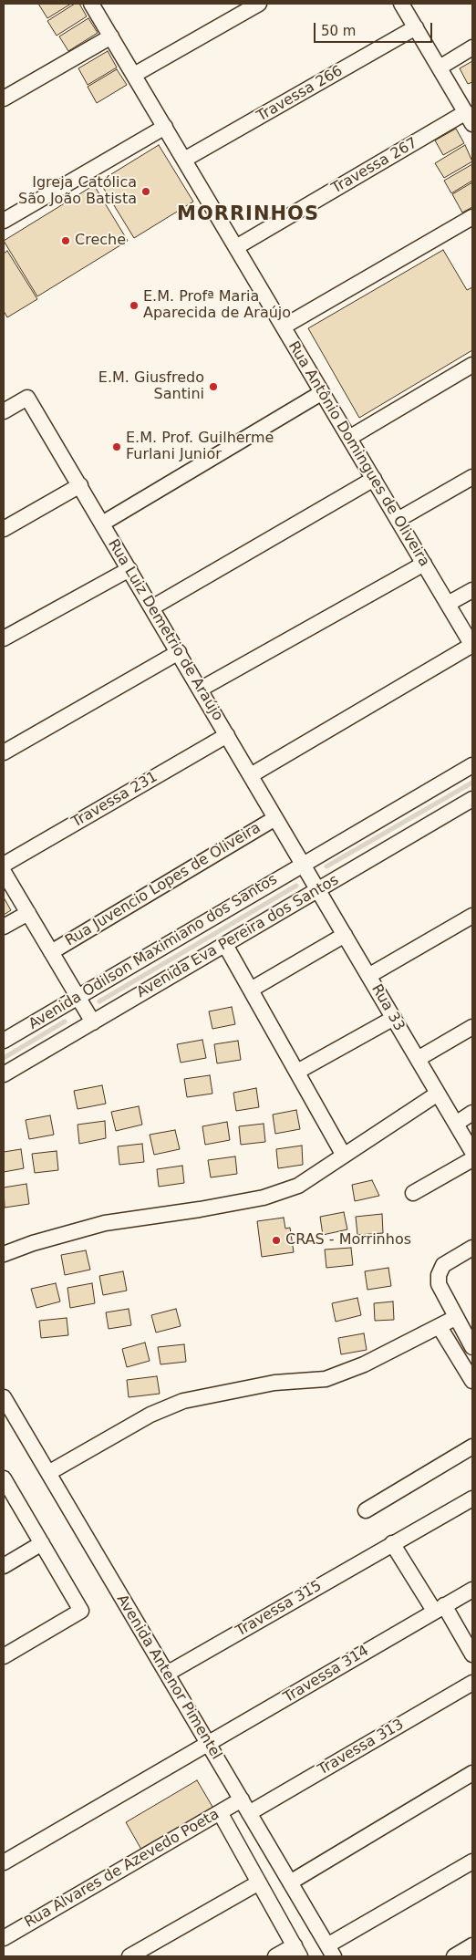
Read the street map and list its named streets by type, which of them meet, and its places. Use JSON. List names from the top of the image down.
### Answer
{
  "streets": {
    "street": [
      "Travessa 266",
      "Travessa 267",
      "Rua Antônio Domingues de Oliveira",
      "Rua Luiz Demetrio de Araújo",
      "Travessa 231",
      "Rua Juvencio Lopes de Oliveira",
      "Avenida Eva Pereira dos Santos",
      "Avenida Odilson Maximiano dos Santos",
      "Rua 33",
      "Travessa 315",
      "Travessa 314",
      "Avenida Antenor Pimentel",
      "Travessa 313",
      "Rua Alvares de Azevedo Poeta"
    ]
  },
  "crossings": [
    ["Travessa 266", "Rua Antônio Domingues de Oliveira"],
    ["Travessa 267", "Rua Antônio Domingues de Oliveira"],
    ["Rua Luiz Demetrio de Araújo", "Travessa 231"],
    ["Rua Luiz Demetrio de Araújo", "Rua Juvencio Lopes de Oliveira"],
    ["Rua Luiz Demetrio de Araújo", "Avenida Odilson Maximiano dos Santos"],
    ["Rua Luiz Demetrio de Araújo", "Rua 33"],
    ["Avenida Eva Pereira dos Santos", "Rua 33"],
    ["Avenida Odilson Maximiano dos Santos", "Rua 33"],
    ["Travessa 315", "Avenida Antenor Pimentel"],
    ["Travessa 314", "Avenida Antenor Pimentel"],
    ["Avenida Antenor Pimentel", "Travessa 313"],
    ["Avenida Antenor Pimentel", "Rua Alvares de Azevedo Poeta"]
  ],
  "districts": ["MORRINHOS"],
  "places": [
    "Igreja Católica São João Batista",
    "Creche",
    "E.M. Profª Maria Aparecida de Araújo",
    "E.M. Giusfredo Santini",
    "E.M. Prof. Guilherme Furlani Junior",
    "CRAS - Morrinhos"
  ],
  "scale_bar": "50 m"
}
